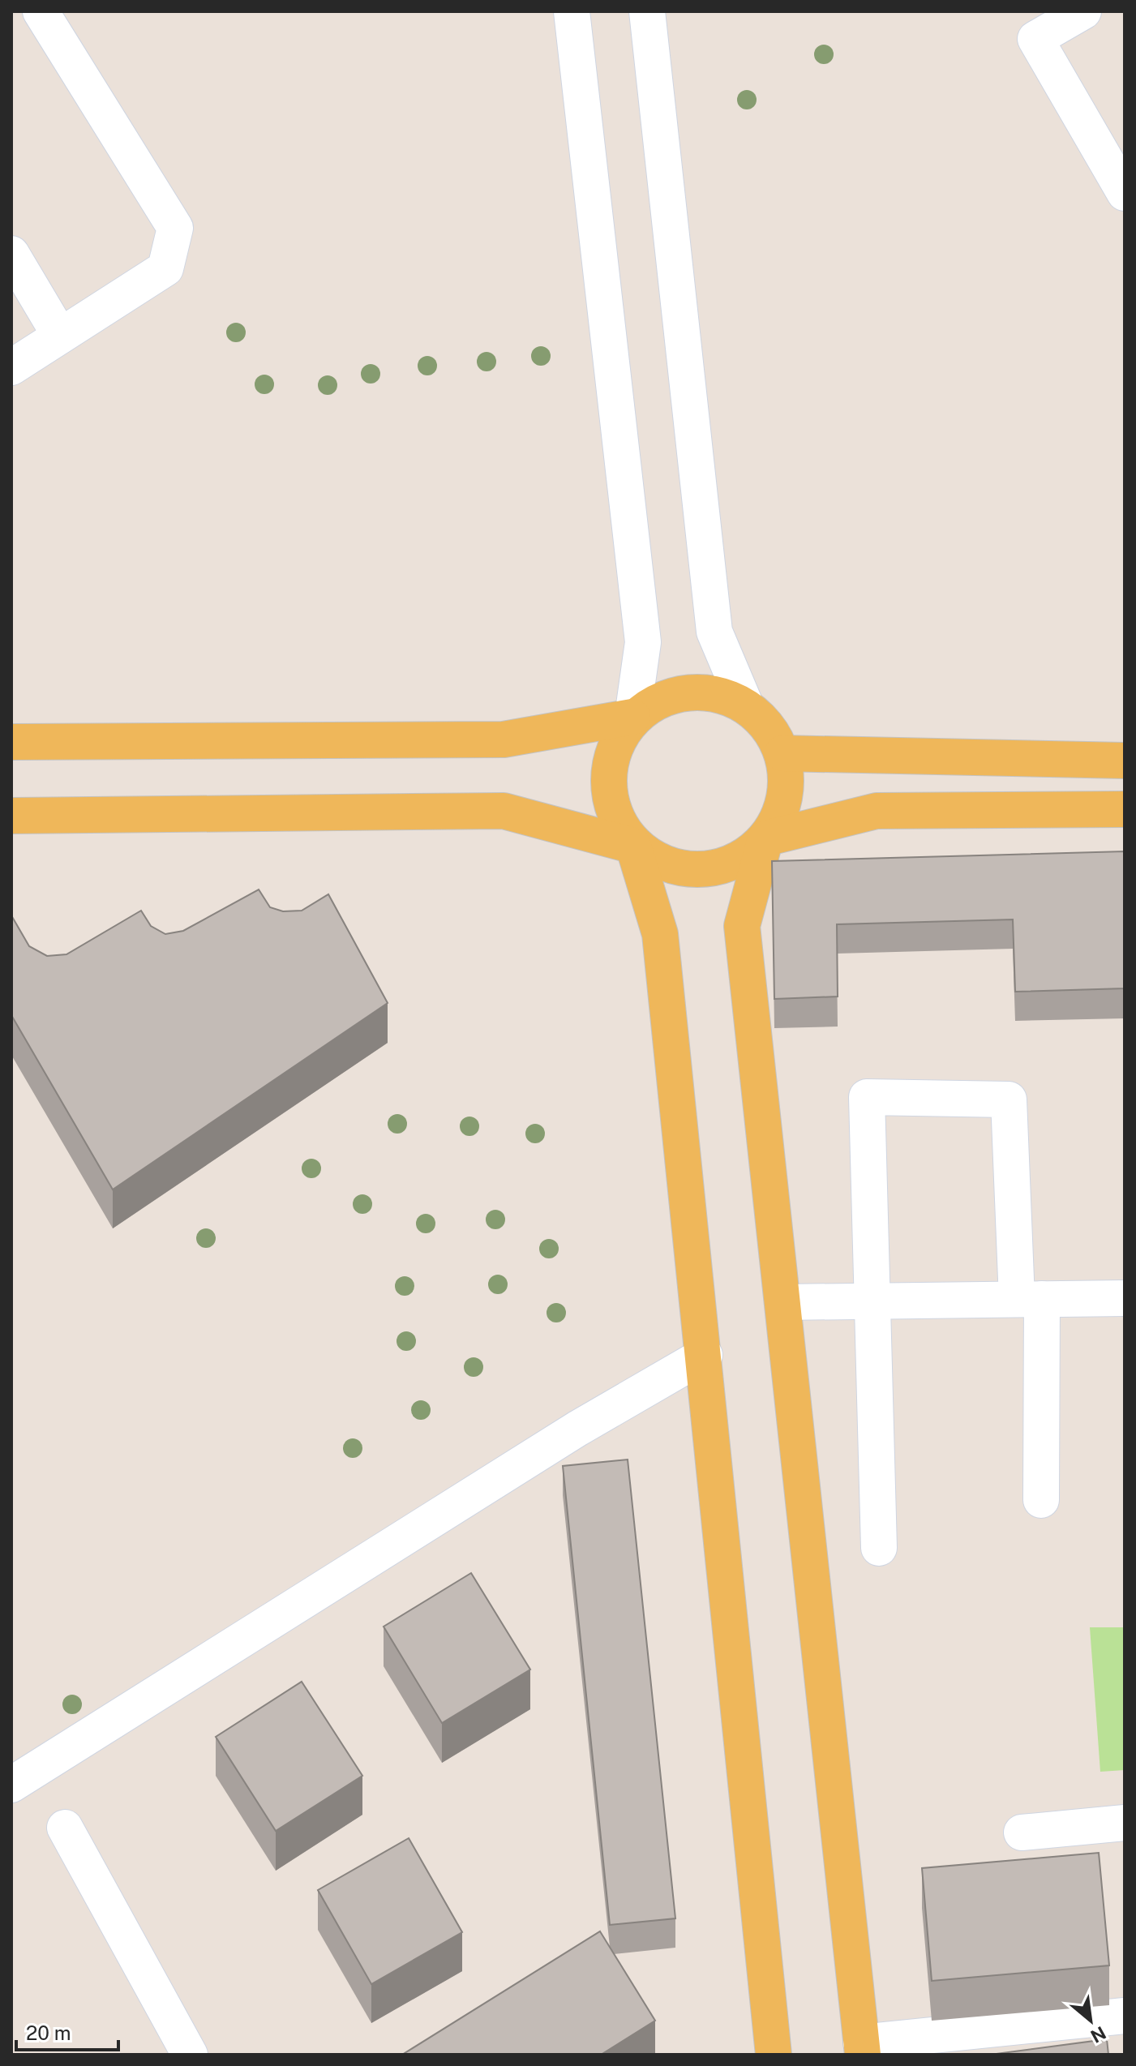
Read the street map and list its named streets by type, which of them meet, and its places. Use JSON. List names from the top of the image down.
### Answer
{
  "scale_bar": "20 m",
  "north": "bottom right"
}
